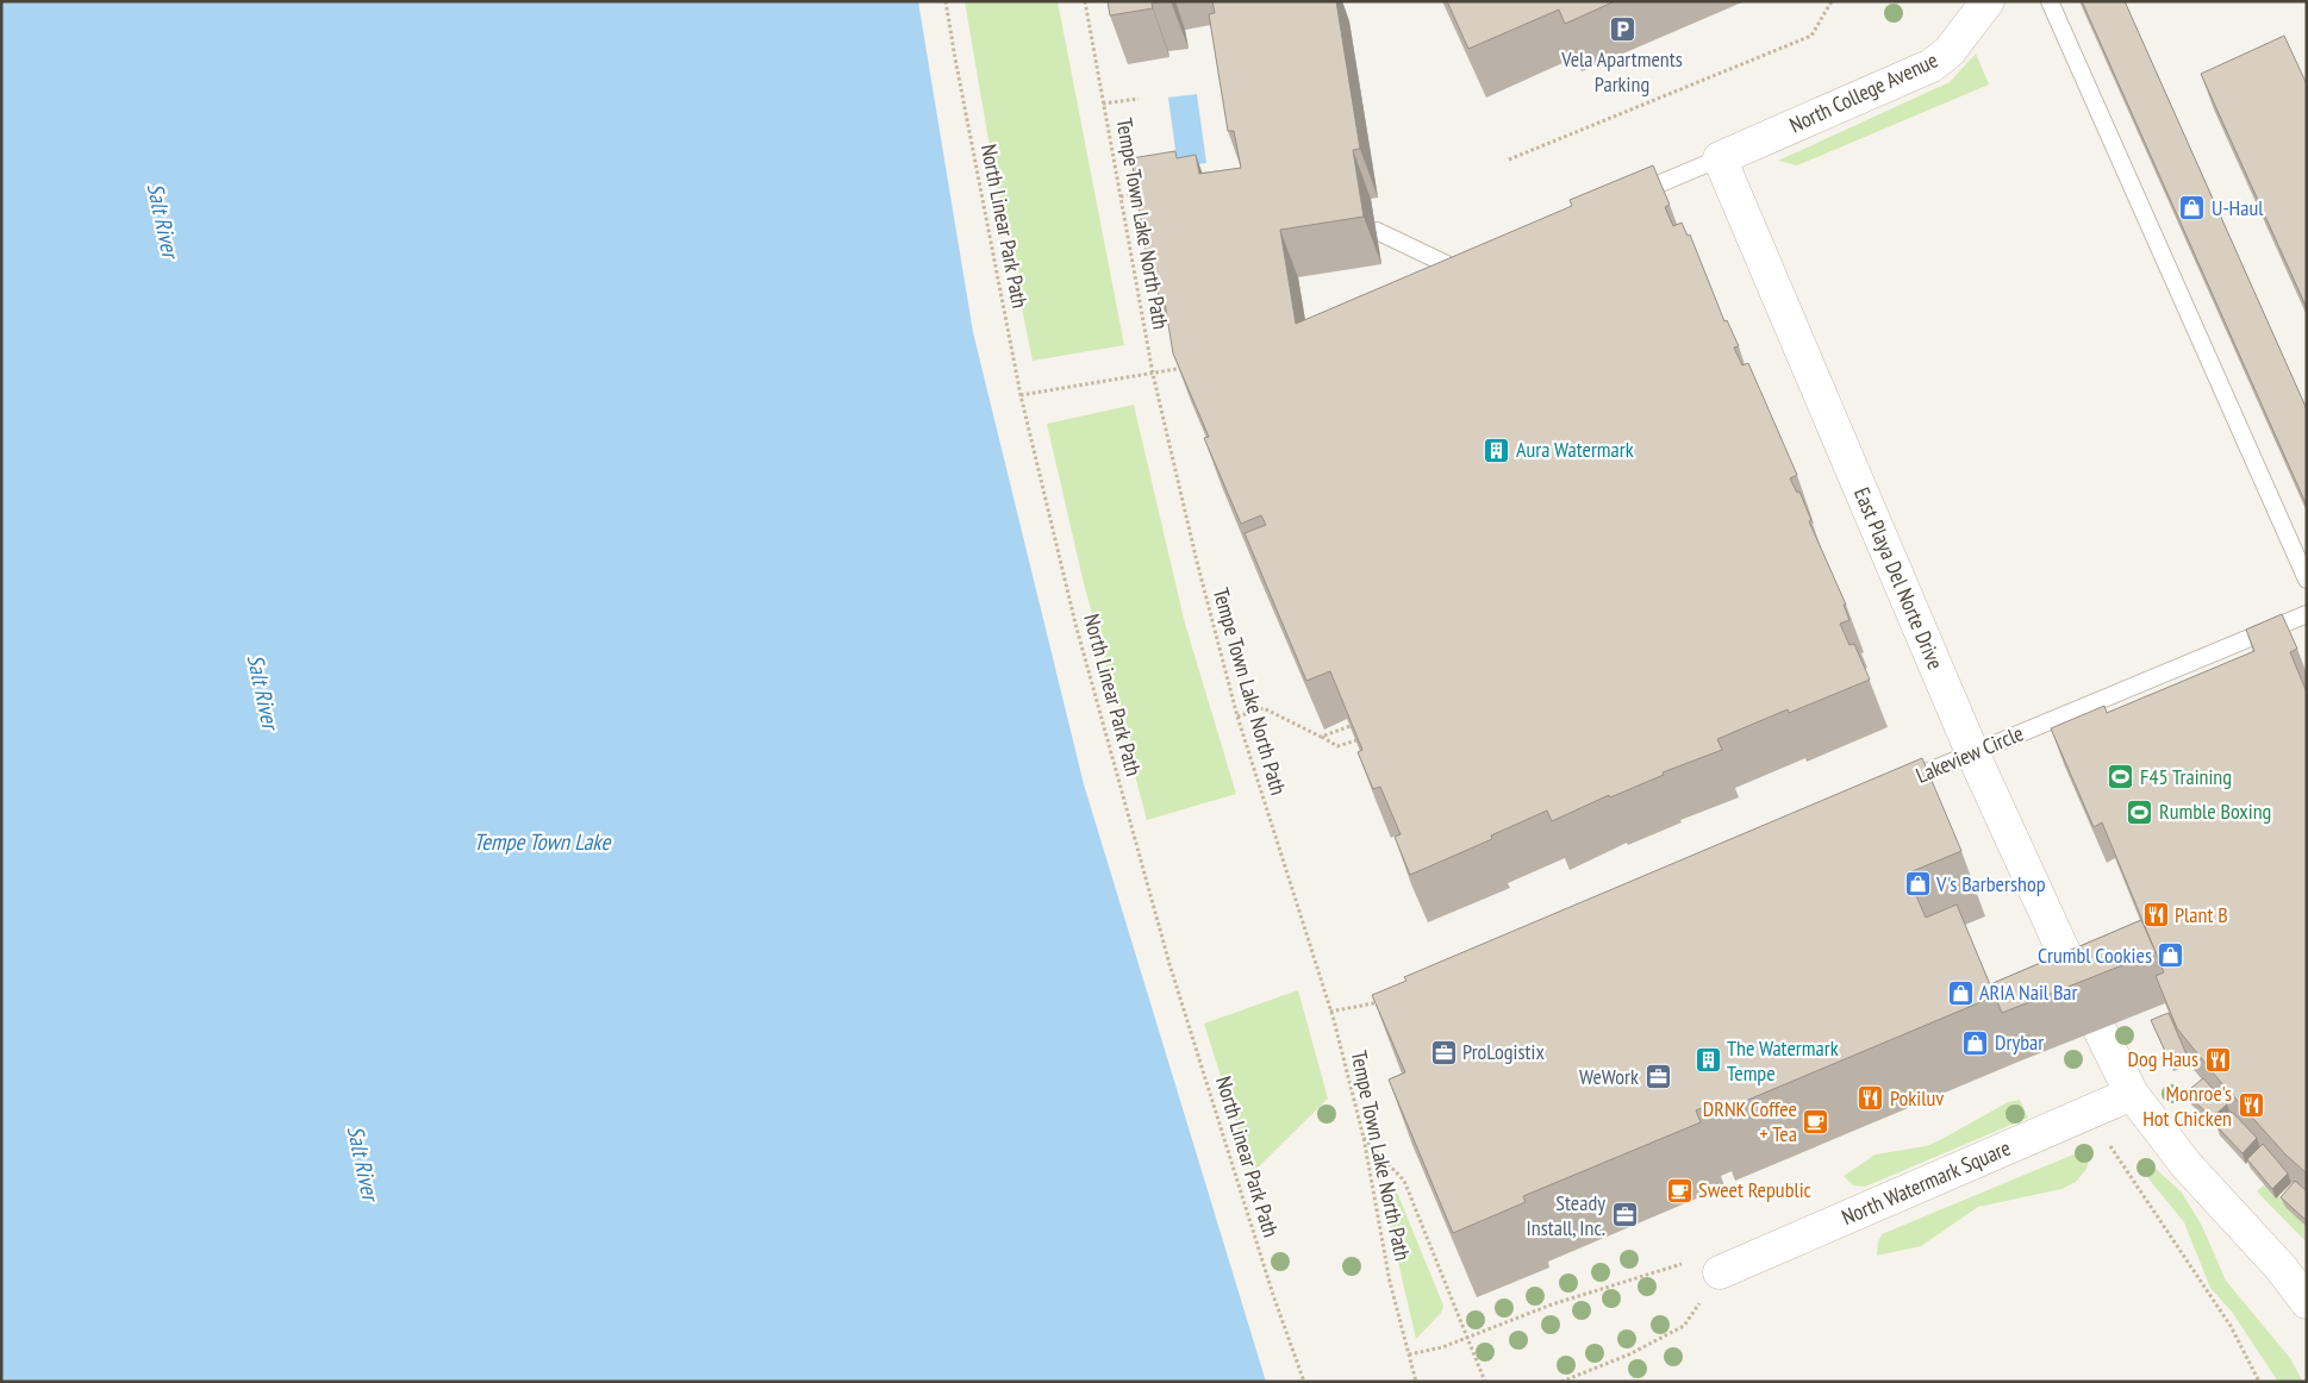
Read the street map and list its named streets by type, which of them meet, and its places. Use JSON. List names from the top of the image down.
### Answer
{
  "streets": {
    "street": ["North College Avenue", "East Playa Del Norte Drive", "North Watermark Square"],
    "lane": ["Lakeview Circle"],
    "path": ["Tempe Town Lake North Path", "North Linear Park Path"]
  },
  "crossings": [
    ["North College Avenue", "East Playa Del Norte Drive"],
    ["East Playa Del Norte Drive", "Lakeview Circle"]
  ],
  "water": ["Salt River", "Tempe Town Lake"],
  "places": {
    "parking": ["Vela Apartments Parking"],
    "shop": [
      "U-Haul",
      "V's Barbershop",
      "Crumbl Cookies",
      "ARIA Nail Bar",
      "Drybar"
    ],
    "building": ["Aura Watermark", "The Watermark Tempe"],
    "sports": ["F45 Training", "Rumble Boxing"],
    "restaurant": [
      "Plant B",
      "Dog Haus",
      "Pokiluv",
      "Monroe's Hot Chicken"
    ],
    "office": ["ProLogistix", "WeWork", "Steady Install, Inc."],
    "cafe": ["DRNK Coffee + Tea", "Sweet Republic"]
  }
}
